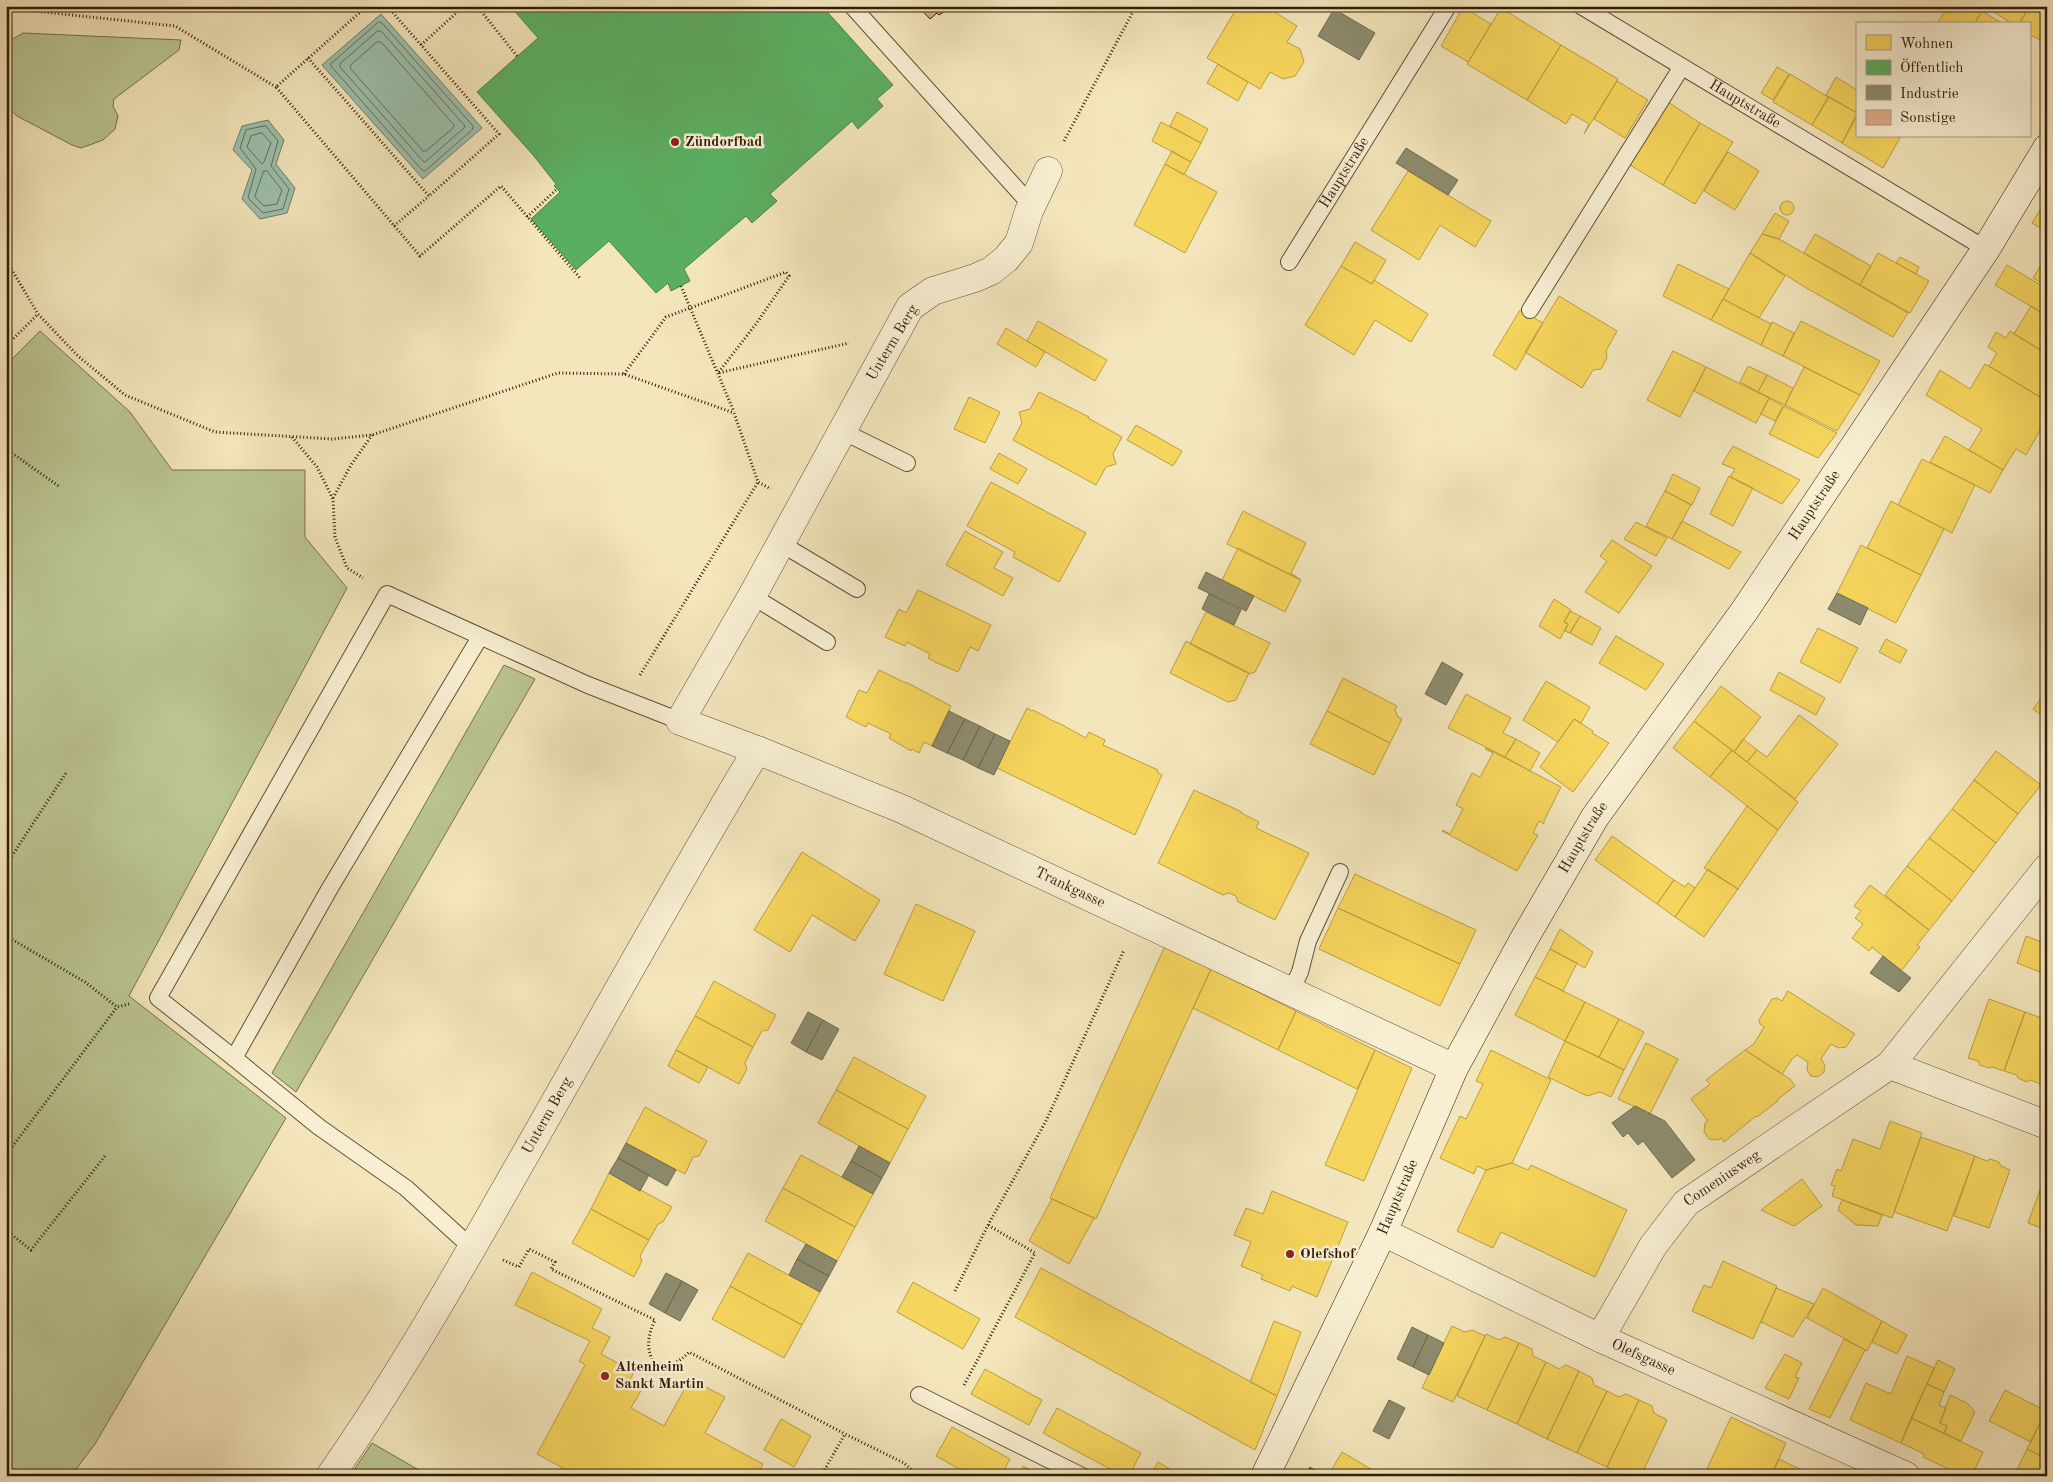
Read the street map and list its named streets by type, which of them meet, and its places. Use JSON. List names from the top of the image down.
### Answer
{
  "streets": {
    "street": [
      "Hauptstraße",
      "Unterm Berg",
      "Trankgasse",
      "Comeniusweg",
      "Olefsgasse"
    ]
  },
  "crossings": [
    ["Hauptstraße", "Trankgasse"],
    ["Hauptstraße", "Olefsgasse"],
    ["Unterm Berg", "Trankgasse"],
    ["Comeniusweg", "Olefsgasse"]
  ],
  "places": ["Zündorfbad", "Olefshof", "Altenheim Sankt Martin"],
  "legend": [
    "Wohnen",
    "Öffentlich",
    "Industrie",
    "Sonstige"
  ]
}
